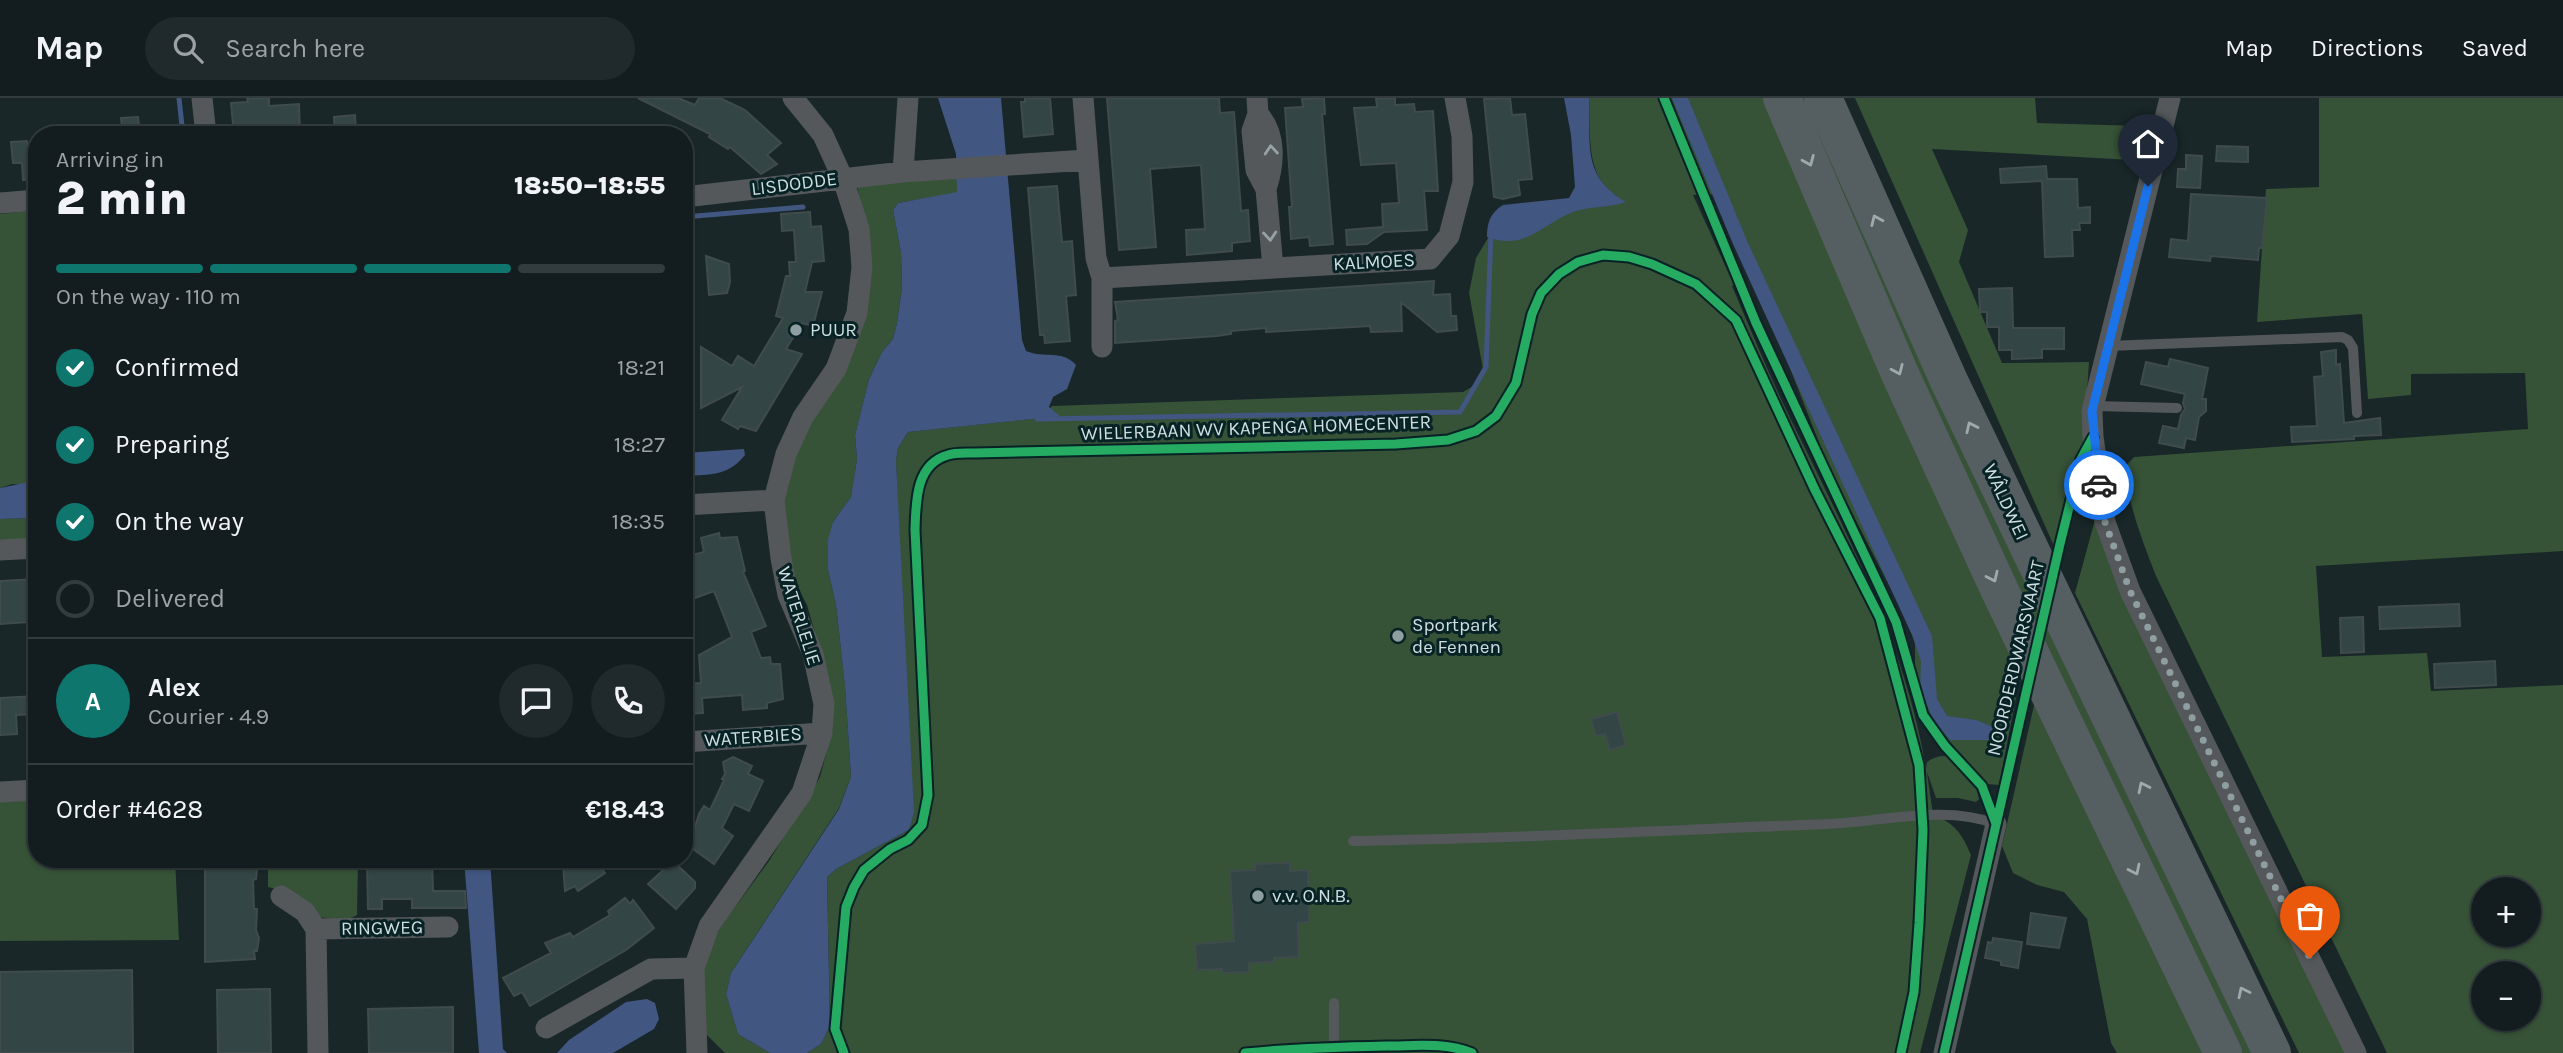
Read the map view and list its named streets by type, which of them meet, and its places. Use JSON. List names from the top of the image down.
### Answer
{
  "streets": {
    "highway": ["WÂLDWEI"],
    "street": [
      "LISDODDE",
      "KALMOES",
      "WATERLELIE",
      "WATERBIES",
      "RINGWEG"
    ],
    "cycle path": ["WIELERBAAN WV KAPENGA HOMECENTER", "NOORDERDWARSVAART"]
  },
  "crossings": [
    ["LISDODDE", "WATERLELIE"],
    ["WATERLELIE", "WATERBIES"]
  ],
  "places": ["PUUR", "Sportpark de Fennen", "v.v. O.N.B."],
  "page": {
    "header": "Map",
    "search": "Search here",
    "nav": ["Map", "Directions", "Saved"],
    "heading": ["2 min", "Arriving in", "18:50–18:55"],
    "panel": [
      "Alex",
      "Courier · 4.9",
      "Order #4628",
      "€18.43"
    ],
    "bar": "On the way · 110 m",
    "list": [
      ["Confirmed", "18:21"],
      ["Preparing", "18:27"],
      ["On the way", "18:35"],
      "Delivered"
    ],
    "round": "A",
    "map_buttons": ["+", "−"]
  }
}
